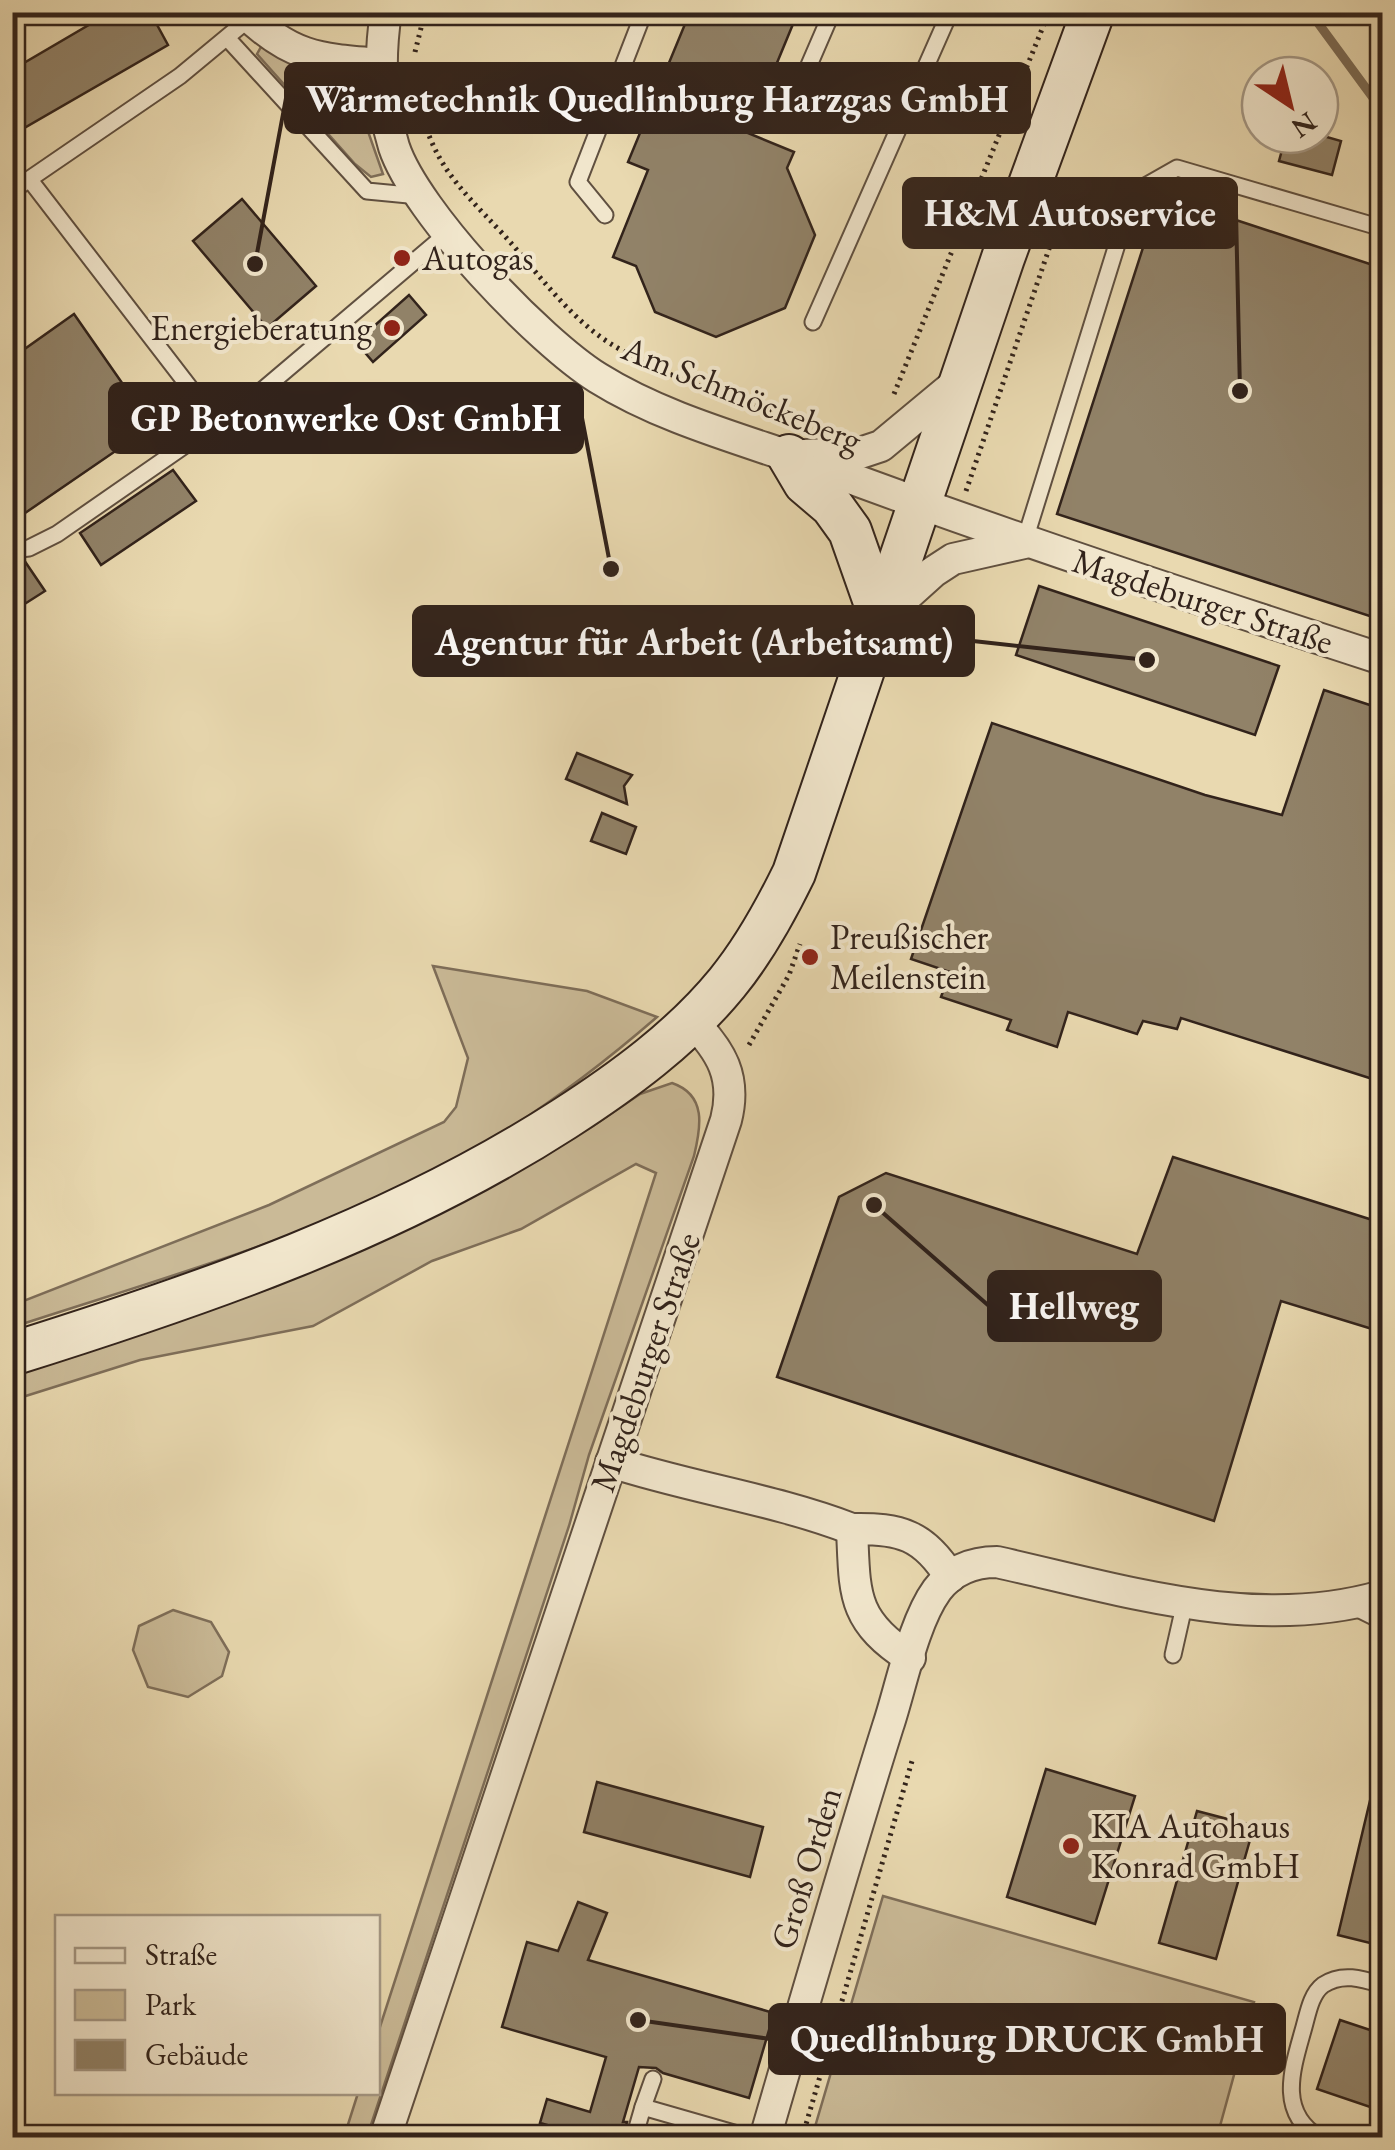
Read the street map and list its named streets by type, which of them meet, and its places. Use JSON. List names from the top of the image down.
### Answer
{
  "streets": {
    "street": ["Am Schmöckeberg", "Magdeburger Straße", "Groß Orden"]
  },
  "crossings": [
    ["Am Schmöckeberg", "Magdeburger Straße"]
  ],
  "places": [
    "Autogas",
    "Wärmetechnik Quedlinburg Harzgas GmbH",
    "Energieberatung",
    "H&M Autoservice",
    "GP Betonwerke Ost GmbH",
    "Agentur für Arbeit (Arbeitsamt)",
    "Preußischer Meilenstein",
    "Hellweg",
    "KIA Autohaus Konrad GmbH",
    "Quedlinburg DRUCK GmbH"
  ],
  "legend": ["Straße", "Park", "Gebäude"],
  "north": "bottom right"
}
